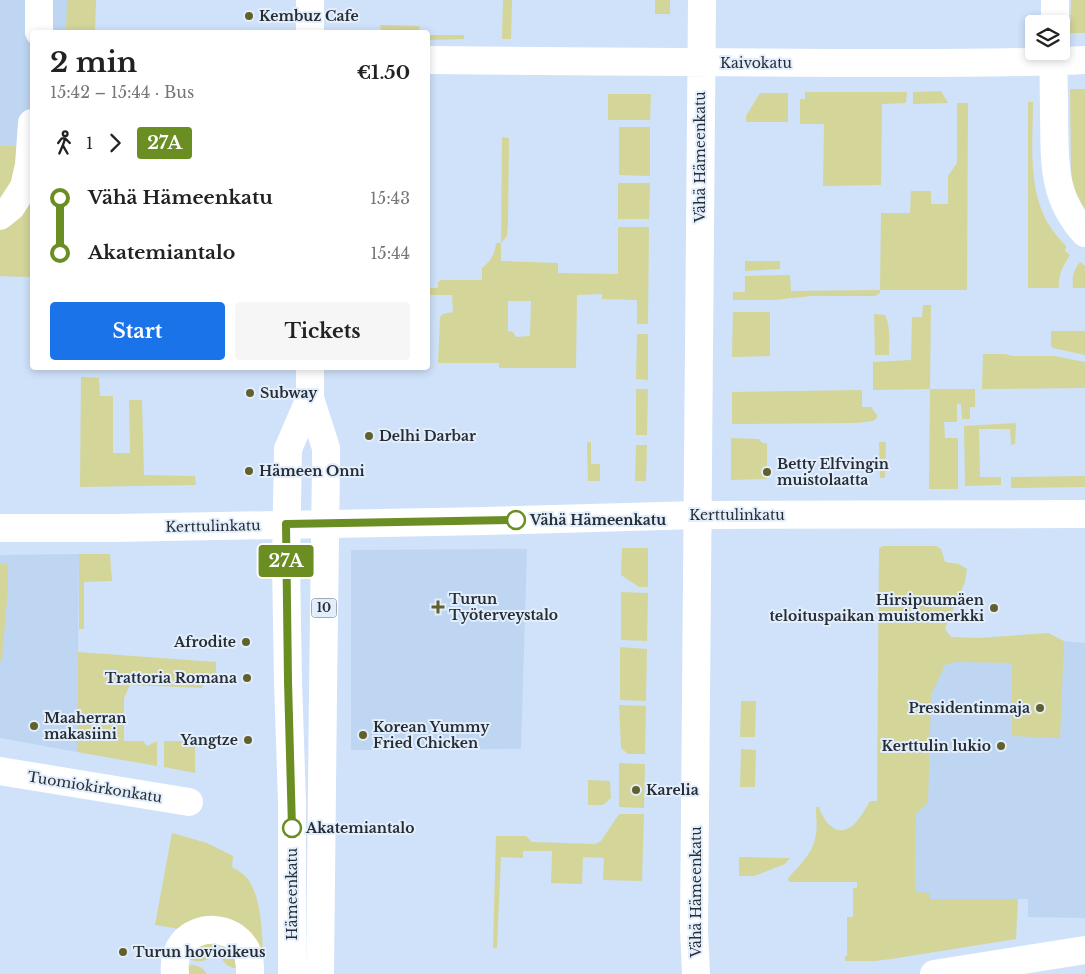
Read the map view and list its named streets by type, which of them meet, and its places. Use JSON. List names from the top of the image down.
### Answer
{
  "streets": {
    "main road": [
      "Kaivokatu",
      "Vähä Hämeenkatu",
      "Kerttulinkatu",
      "10",
      "Tuomiokirkonkatu",
      "Hämeenkatu"
    ]
  },
  "crossings": [
    ["Kaivokatu", "Vähä Hämeenkatu"],
    ["Vähä Hämeenkatu", "Kerttulinkatu"],
    ["Kerttulinkatu", "Hämeenkatu"]
  ],
  "places": {
    "other": [
      "Kembuz Cafe",
      "Subway",
      "Delhi Darbar",
      "Hämeen Onni",
      "Betty Elfvingin muistolaatta",
      "Vähä Hämeenkatu",
      "Hirsipuumäen teloituspaikan muistomerkki",
      "Afrodite",
      "Trattoria Romana",
      "Presidentinmaja",
      "Maaherran makasiini",
      "Korean Yummy Fried Chicken",
      "Yangtze",
      "Kerttulin lukio",
      "Karelia",
      "Akatemiantalo",
      "Turun hovioikeus"
    ],
    "health": ["Turun Työterveystalo"]
  },
  "lines": ["bus line 27A"],
  "page": {
    "on_map": "27A",
    "heading": ["2 min", "15:42 – 15:44 · Bus", "€1.50"],
    "legs": ["1", "27A"],
    "list": [
      {
        "name": "Vähä Hämeenkatu",
        "value": "15:43"
      },
      {
        "name": "Akatemiantalo",
        "value": "15:44"
      }
    ],
    "buttons": ["Start", "Tickets"]
  }
}
